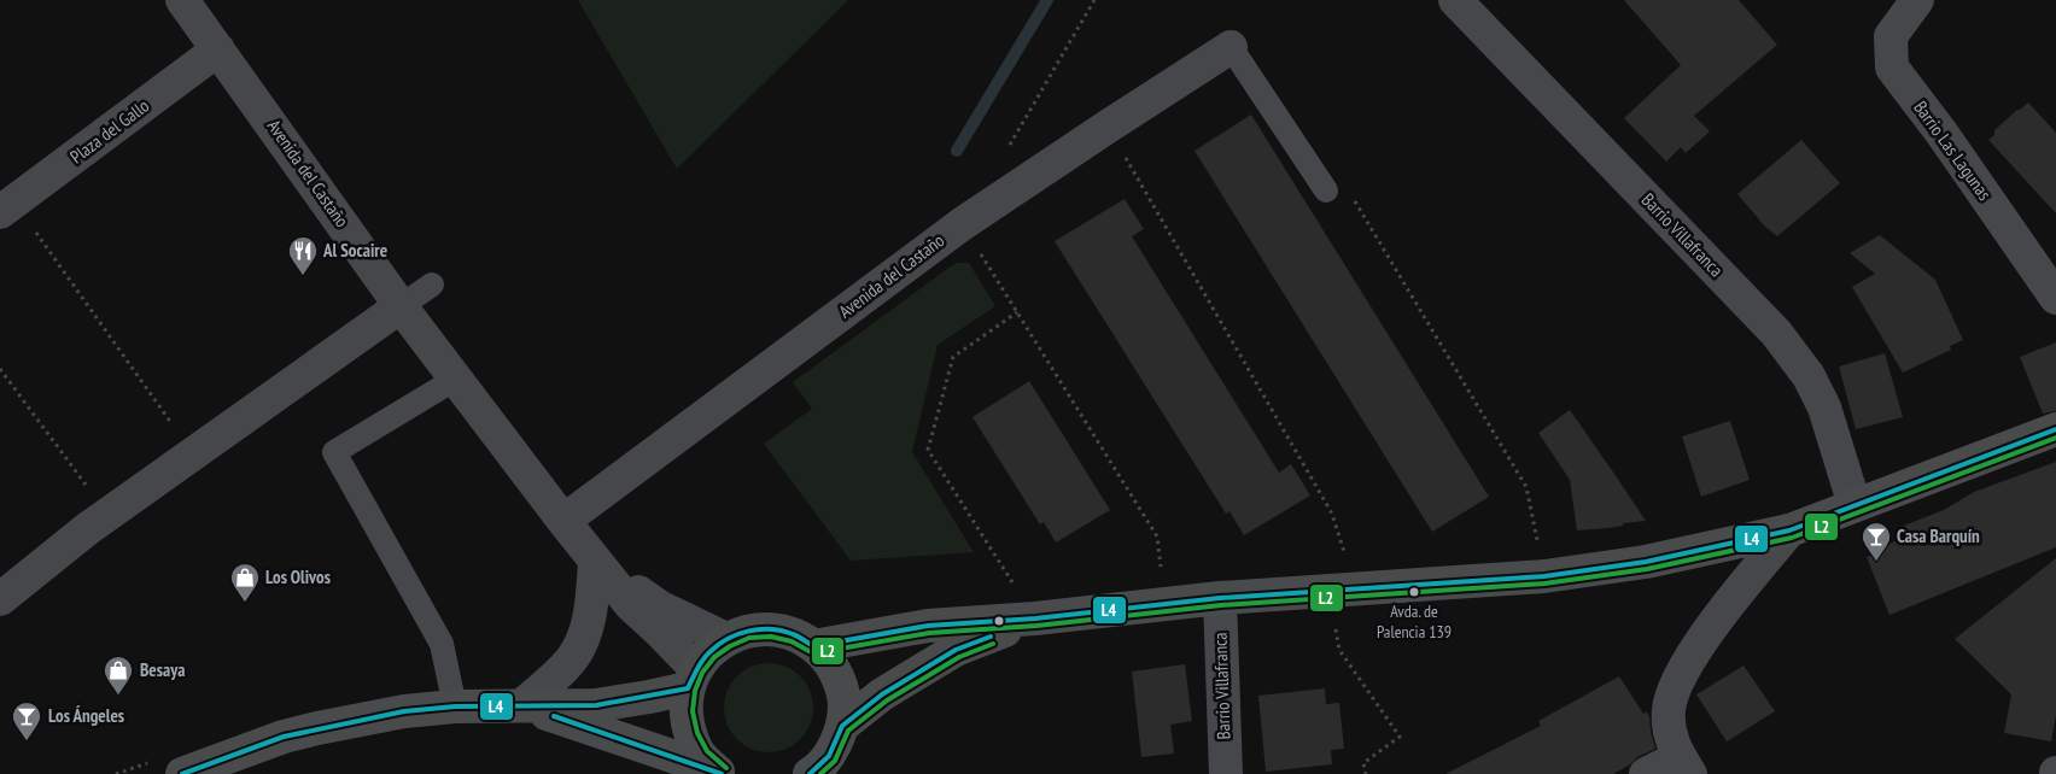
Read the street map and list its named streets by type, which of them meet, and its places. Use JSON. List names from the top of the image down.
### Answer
{
  "streets": {
    "street": [
      "Plaza del Gallo",
      "Barrio Las Lagunas",
      "Avenida del Castaño",
      "Barrio Villafranca"
    ]
  },
  "crossings": [
    ["Plaza del Gallo", "Avenida del Castaño"]
  ],
  "places": {
    "restaurant": ["Al Socaire"],
    "bar": ["Casa Barquín", "Los Ángeles"],
    "other": ["Avda. de Palencia 139"],
    "shop": ["Los Olivos", "Besaya"]
  },
  "lines": ["transit line L4", "transit line L2"]
}
